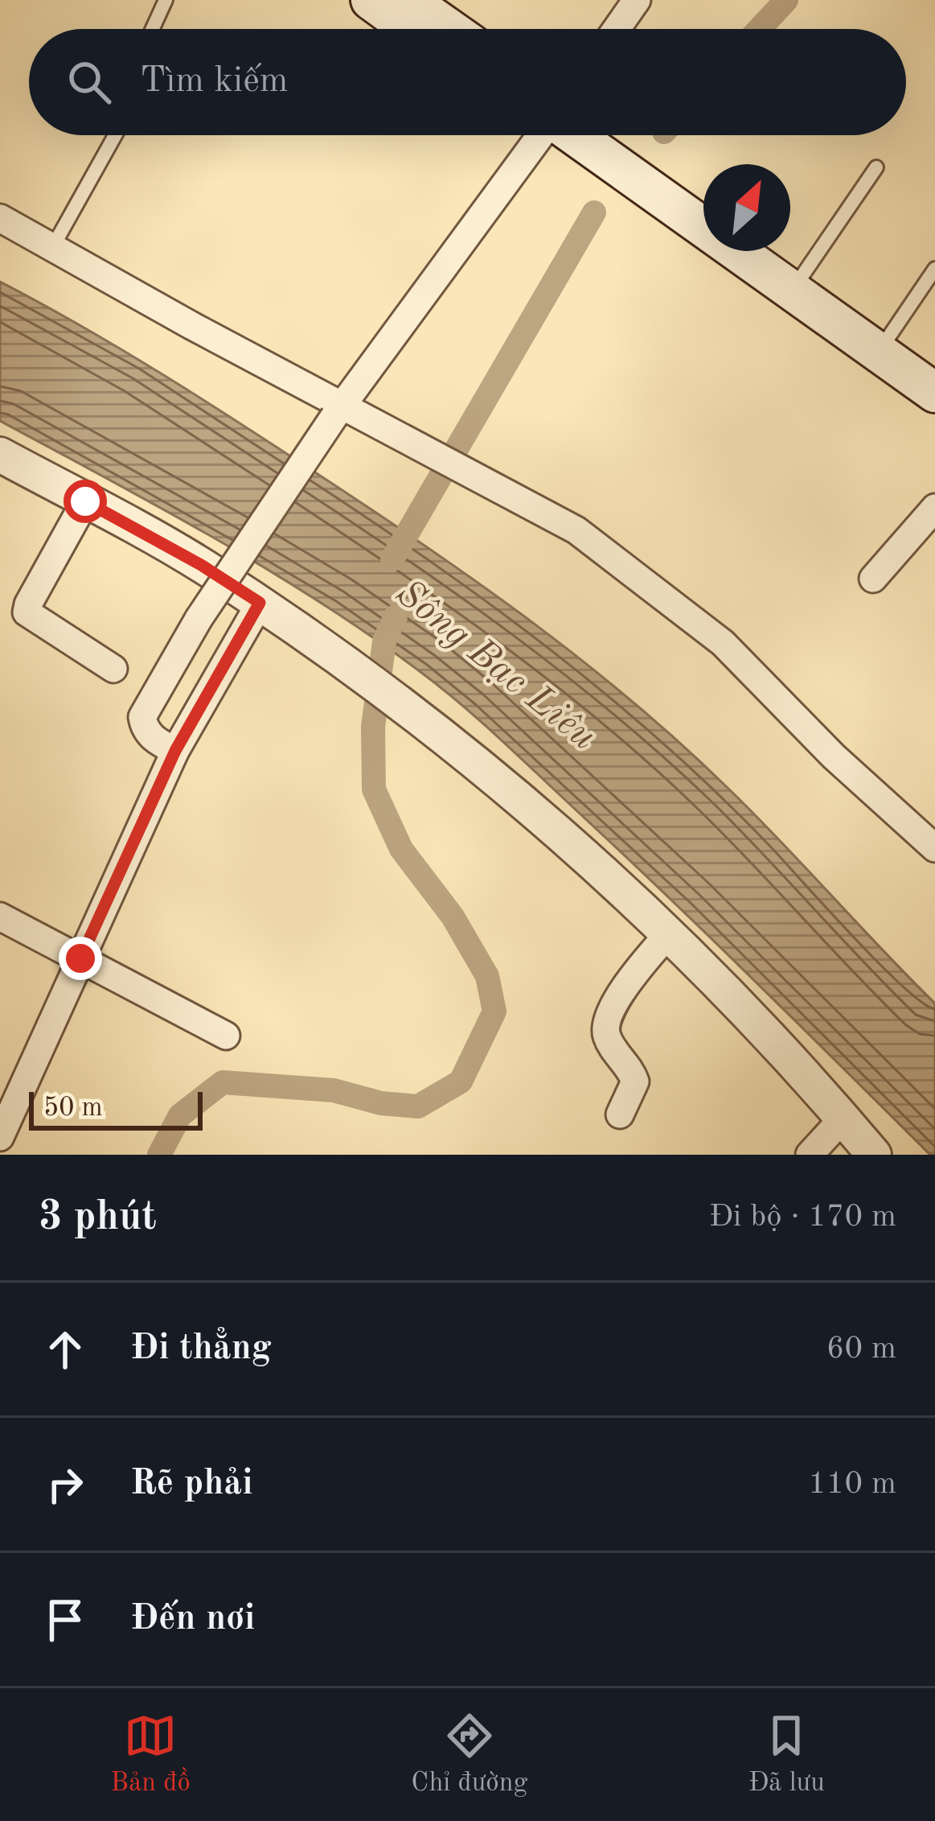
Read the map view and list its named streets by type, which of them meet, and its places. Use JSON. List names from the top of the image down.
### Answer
{
  "water": ["Sông Bạc Liêu"],
  "scale_bar": "50 m",
  "north": "top right",
  "page": {
    "search": "Tìm kiếm",
    "scale": "50 m",
    "heading": ["3 phút", "Đi bộ · 170 m"],
    "list": [
      ["Đi thẳng", "60 m"],
      ["Rẽ phải", "110 m"],
      "Đến nơi"
    ],
    "nav": ["Bản đồ", "Chỉ đường", "Đã lưu"]
  }
}
